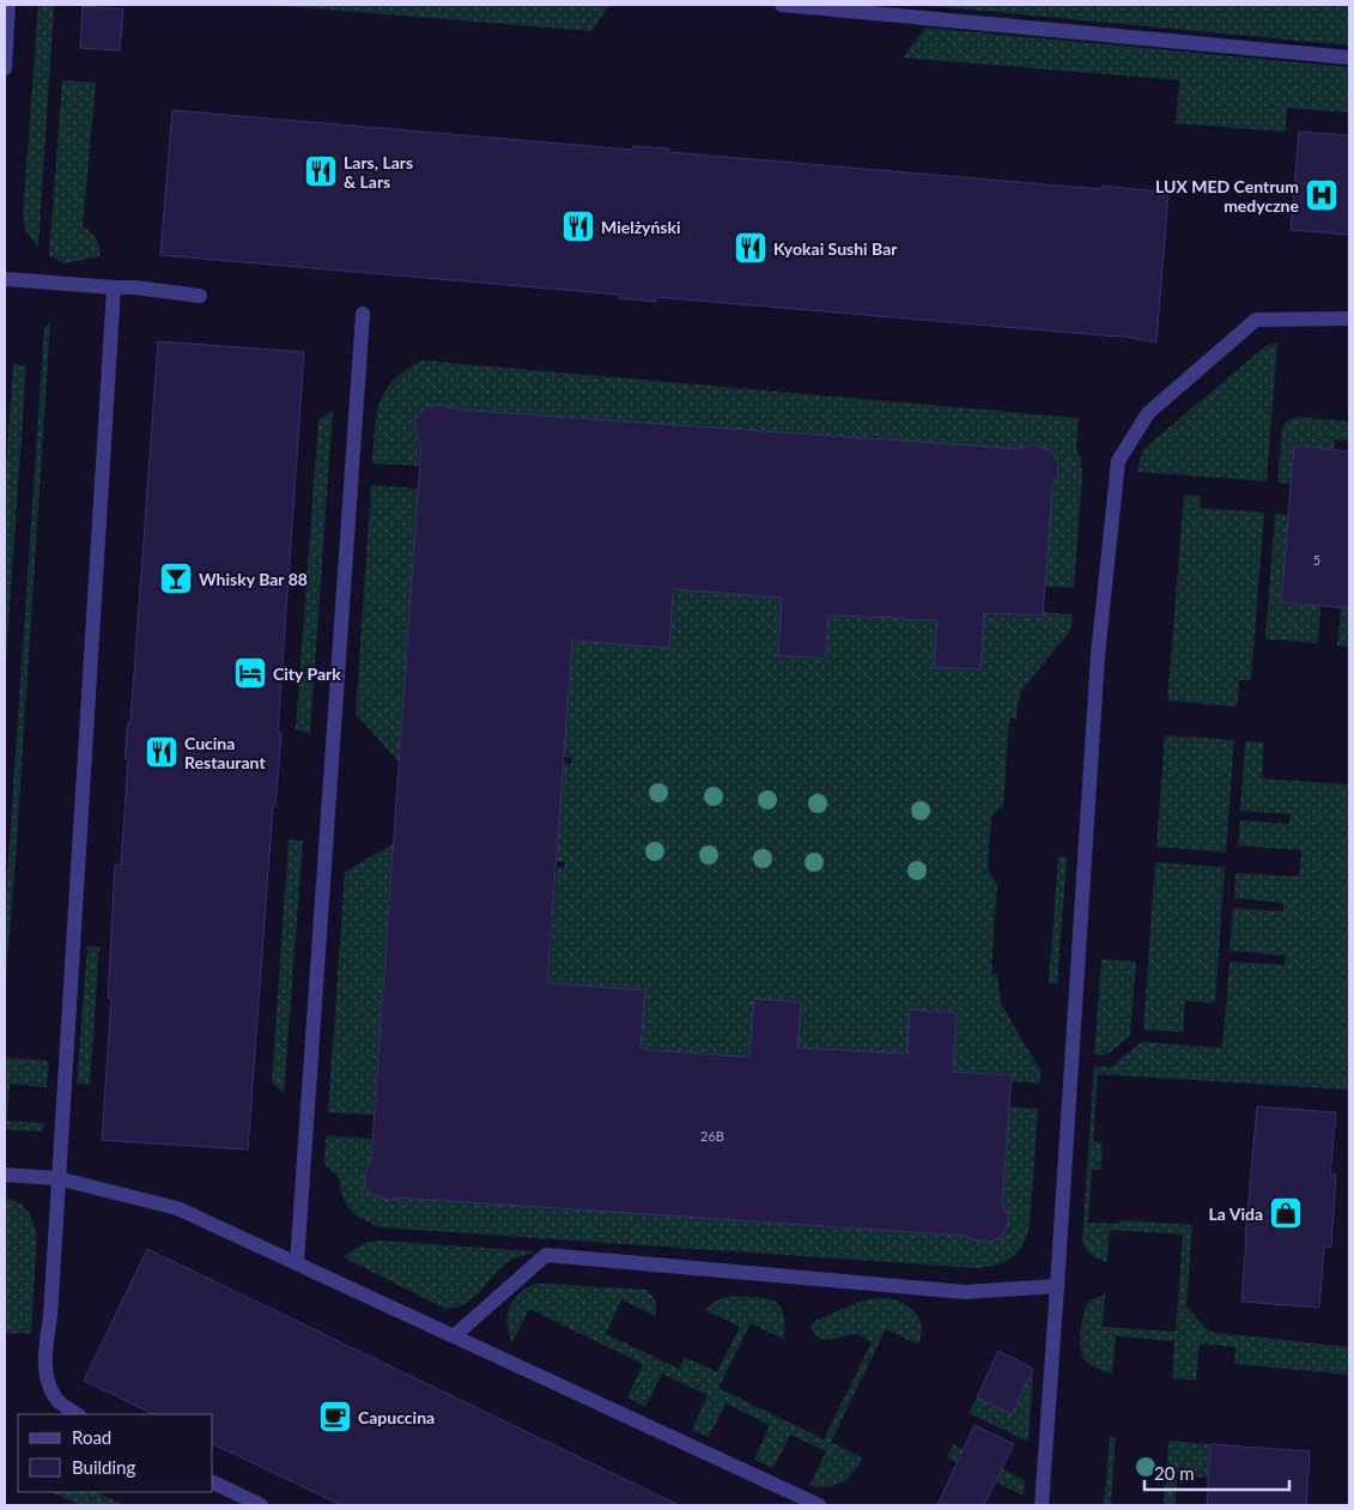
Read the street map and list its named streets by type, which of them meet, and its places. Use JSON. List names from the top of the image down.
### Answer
{
  "places": {
    "restaurant": [
      "Lars, Lars & Lars",
      "Mielżyński",
      "Kyokai Sushi Bar",
      "Cucina Restaurant"
    ],
    "hospital": ["LUX MED Centrum medyczne"],
    "bar": ["Whisky Bar 88"],
    "hotel": ["City Park"],
    "shop": ["La Vida"],
    "cafe": ["Capuccina"]
  },
  "house_numbers": ["5", "26B"],
  "legend": ["Road", "Building"],
  "scale_bar": "20 m"
}
